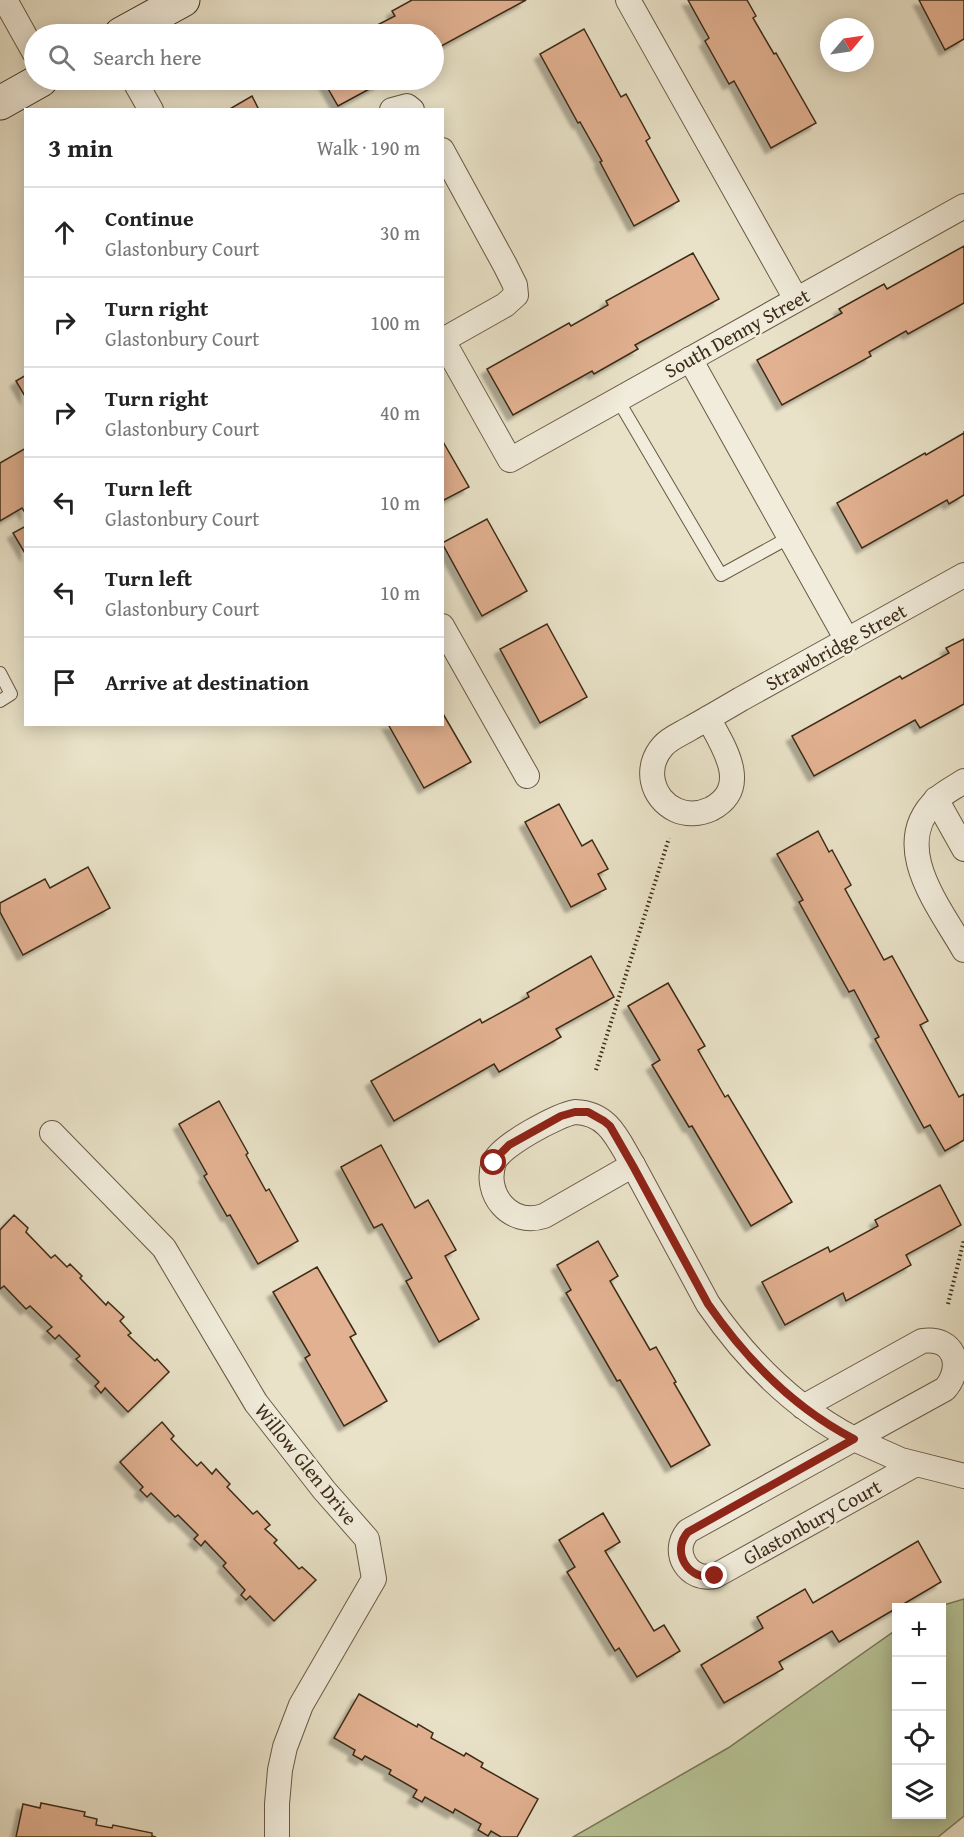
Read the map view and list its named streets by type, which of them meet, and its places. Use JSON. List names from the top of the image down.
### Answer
{
  "streets": {
    "street": [
      "South Denny Street",
      "Strawbridge Street",
      "Willow Glen Drive",
      "Glastonbury Court"
    ]
  },
  "north": "top right",
  "page": {
    "search": "Search here",
    "heading": ["3 min", "Walk · 190 m"],
    "list": [
      ["Continue", "Glastonbury Court", "30 m"],
      ["Turn right", "Glastonbury Court", "100 m"],
      ["Turn right", "Glastonbury Court", "40 m"],
      ["Turn left", "Glastonbury Court", "10 m"],
      ["Turn left", "Glastonbury Court", "10 m"],
      "Arrive at destination"
    ],
    "map_buttons": ["+", "−"]
  }
}
